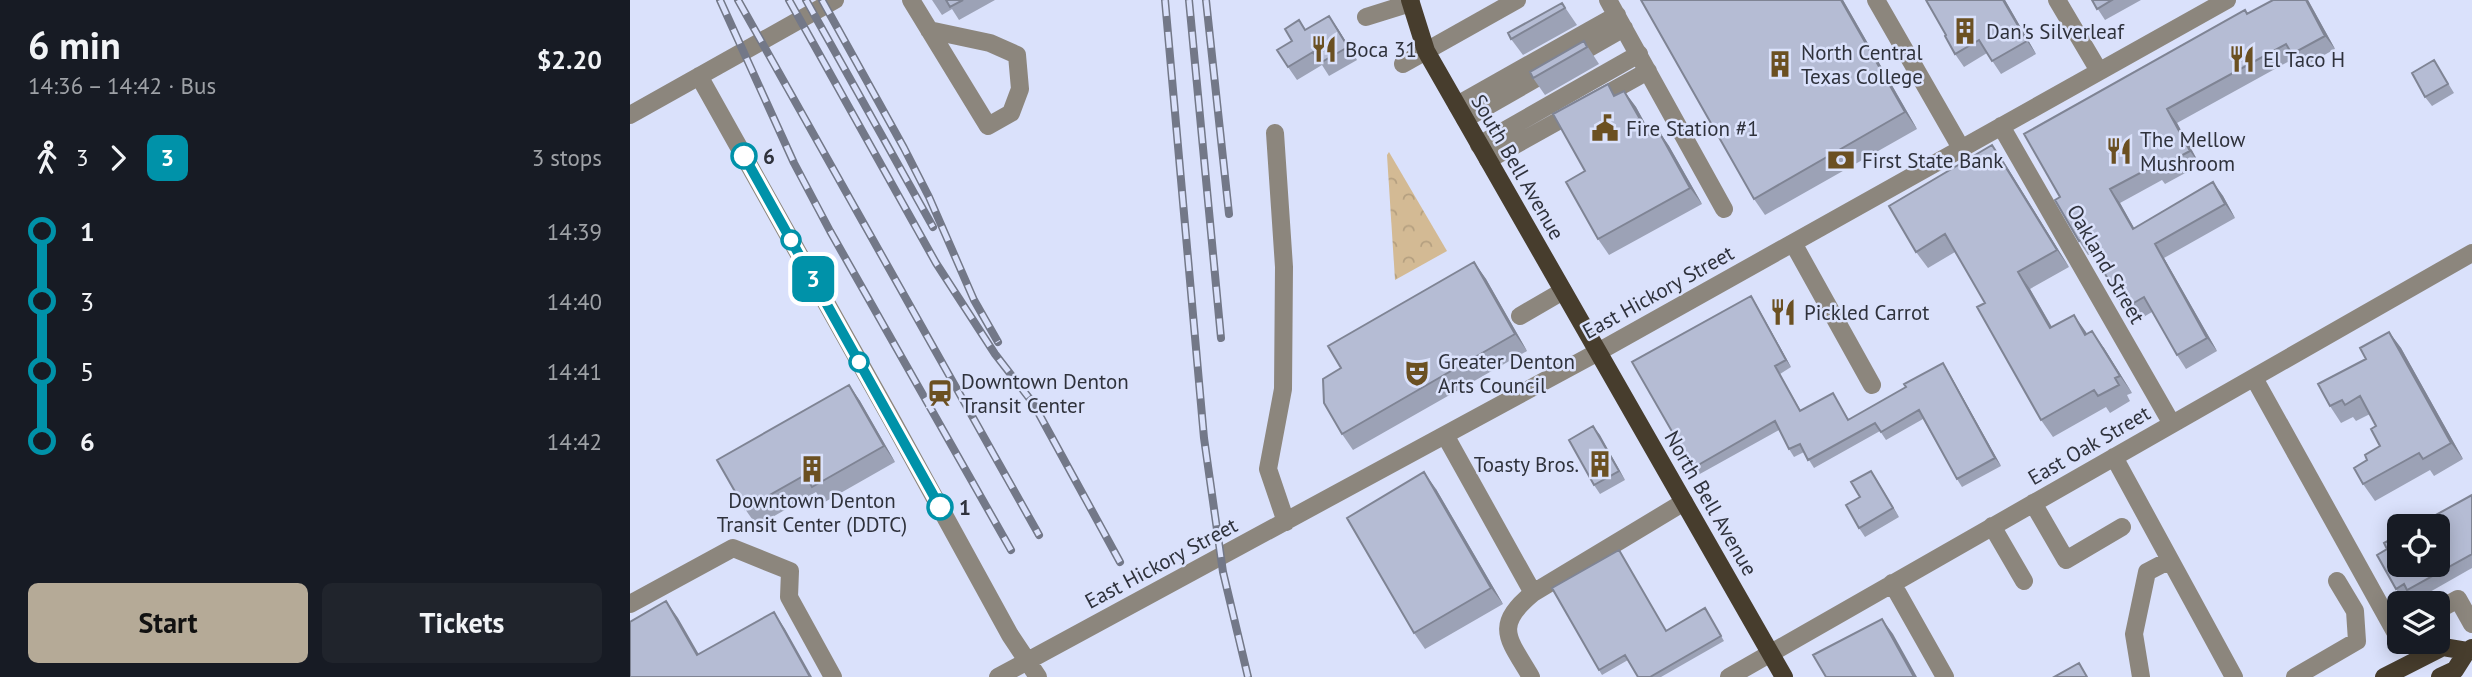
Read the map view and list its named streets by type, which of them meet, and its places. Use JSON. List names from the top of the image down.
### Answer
{
  "streets": {
    "main road": ["South Bell Avenue", "North Bell Avenue"],
    "street": ["Oakland Street", "East Hickory Street", "East Oak Street"]
  },
  "crossings": [
    ["South Bell Avenue", "East Hickory Street"],
    ["South Bell Avenue", "North Bell Avenue"],
    ["Oakland Street", "East Hickory Street"],
    ["Oakland Street", "East Oak Street"],
    ["East Hickory Street", "North Bell Avenue"],
    ["East Oak Street", "North Bell Avenue"]
  ],
  "places": {
    "building": [
      "Dan's Silverleaf",
      "North Central Texas College",
      "Toasty Bros.",
      "Downtown Denton Transit Center (DDTC)"
    ],
    "restaurant": [
      "Boca 31",
      "El Taco H",
      "The Mellow Mushroom",
      "Pickled Carrot"
    ],
    "public building": ["Fire Station #1"],
    "other": ["6", "1"],
    "bank": ["First State Bank"],
    "theatre": ["Greater Denton Arts Council"],
    "station": ["Downtown Denton Transit Center"]
  },
  "lines": ["bus line 3"],
  "page": {
    "heading": ["6 min", "14:36 – 14:42 · Bus", "$2.20"],
    "on_map": "3",
    "legs": ["3", "3", "3 stops"],
    "list": [
      {
        "name": "1",
        "value": "14:39"
      },
      {
        "name": "3",
        "value": "14:40"
      },
      {
        "name": "5",
        "value": "14:41"
      },
      {
        "name": "6",
        "value": "14:42"
      }
    ],
    "buttons": ["Start", "Tickets"]
  }
}
